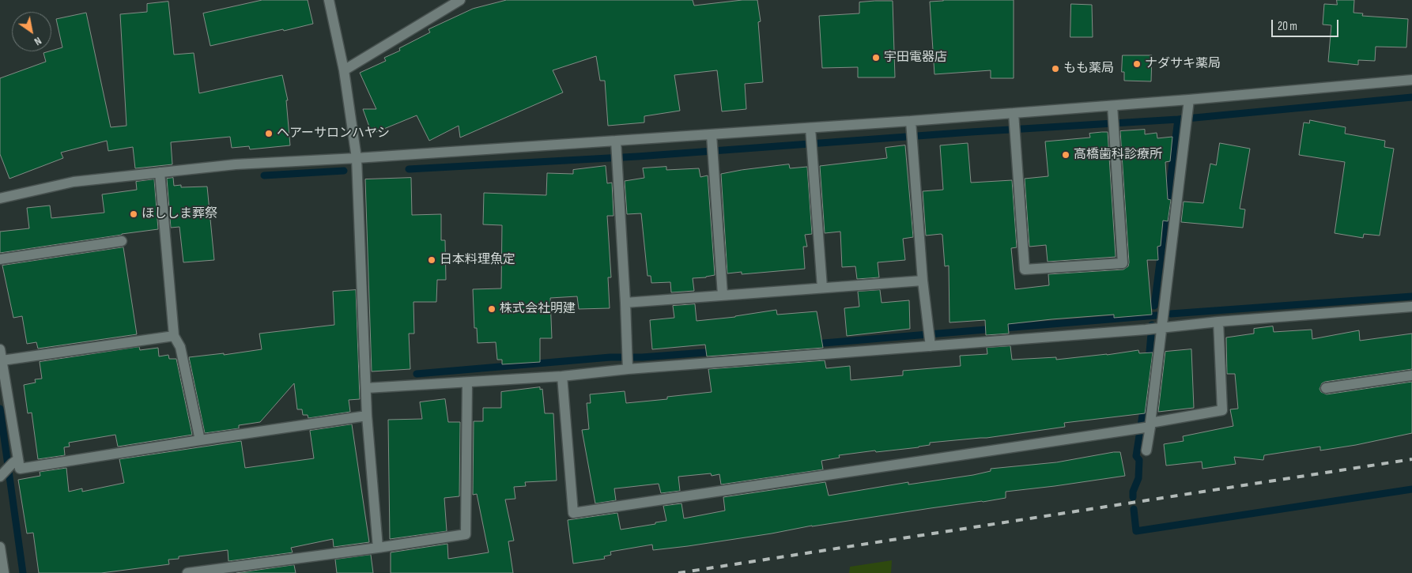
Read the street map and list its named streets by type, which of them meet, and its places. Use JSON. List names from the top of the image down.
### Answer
{
  "places": [
    "宇田電器店",
    "ナダサキ薬局",
    "もも薬局",
    "ヘアーサロンハヤシ",
    "高橋歯科診療所",
    "ほししま葬祭",
    "日本料理魚定",
    "株式会社明建"
  ],
  "scale_bar": "20 m",
  "north": "bottom right"
}
